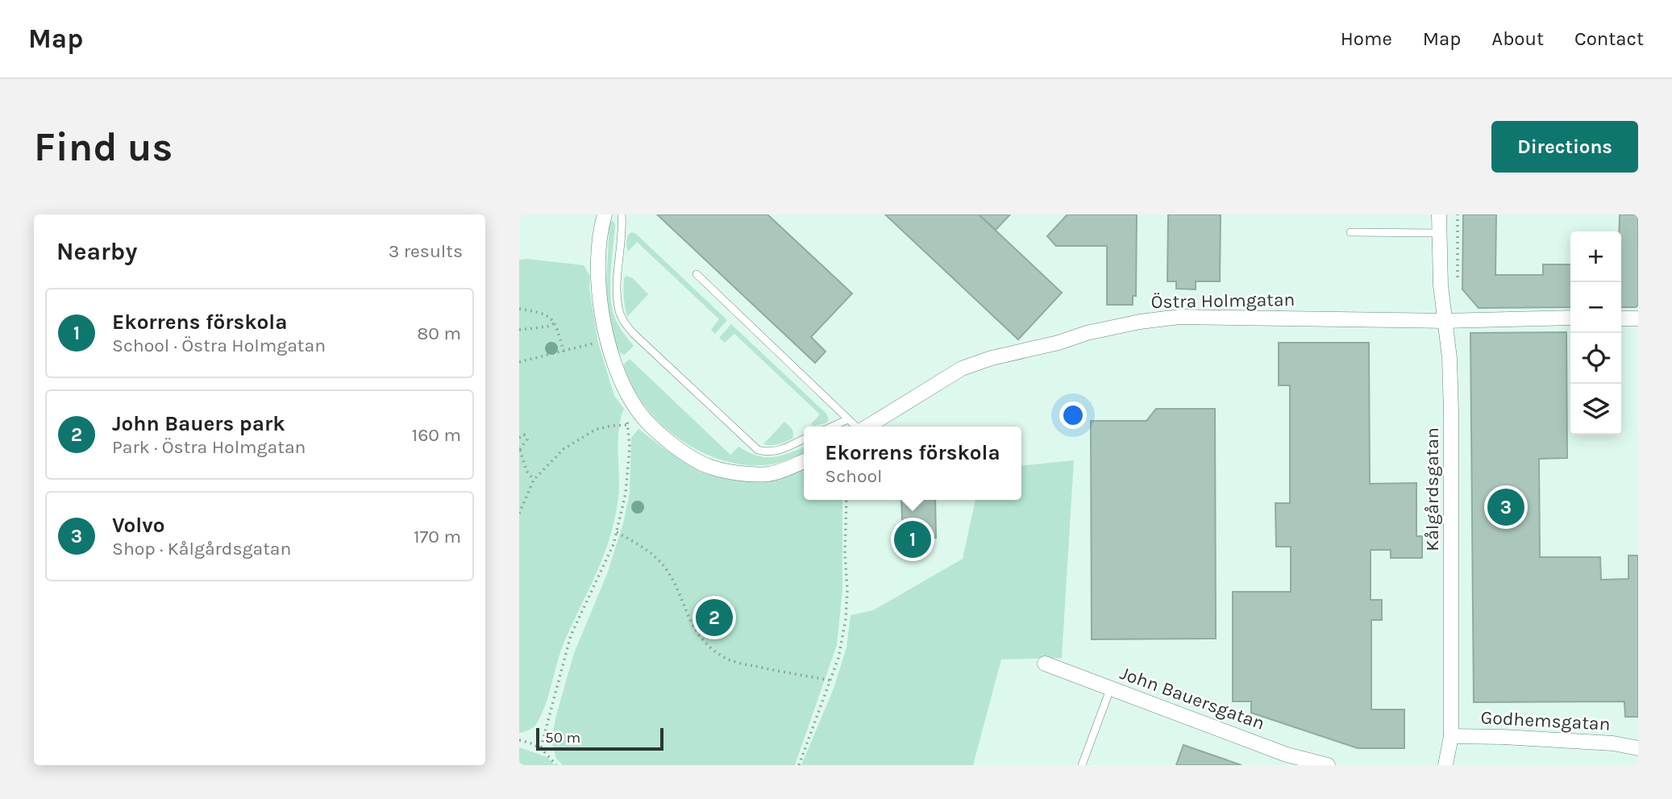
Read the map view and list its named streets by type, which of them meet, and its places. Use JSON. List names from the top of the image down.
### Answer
{
  "streets": {
    "street": [
      "Östra Holmgatan",
      "Kålgårdsgatan",
      "John Bauersgatan",
      "Godhemsgatan"
    ]
  },
  "crossings": [
    ["Östra Holmgatan", "Kålgårdsgatan"],
    ["Kålgårdsgatan", "Godhemsgatan"]
  ],
  "scale_bar": "50 m",
  "page": {
    "header": "Map",
    "nav": [
      "Home",
      "Map",
      "About",
      "Contact"
    ],
    "buttons": "Directions",
    "title": "Find us",
    "heading": ["Nearby", "3 results"],
    "map_buttons": ["+", "−"],
    "list": [
      {
        "mark": "1",
        "name": "Ekorrens förskola",
        "note": "School · Östra Holmgatan",
        "value": "80 m"
      },
      {
        "mark": "2",
        "name": "John Bauers park",
        "note": "Park · Östra Holmgatan",
        "value": "160 m"
      },
      {
        "mark": "3",
        "name": "Volvo",
        "note": "Shop · Kålgårdsgatan",
        "value": "170 m"
      }
    ],
    "popup": ["Ekorrens förskola", "School"],
    "pins": ["3", "1", "2"],
    "scale": "50 m"
  }
}
